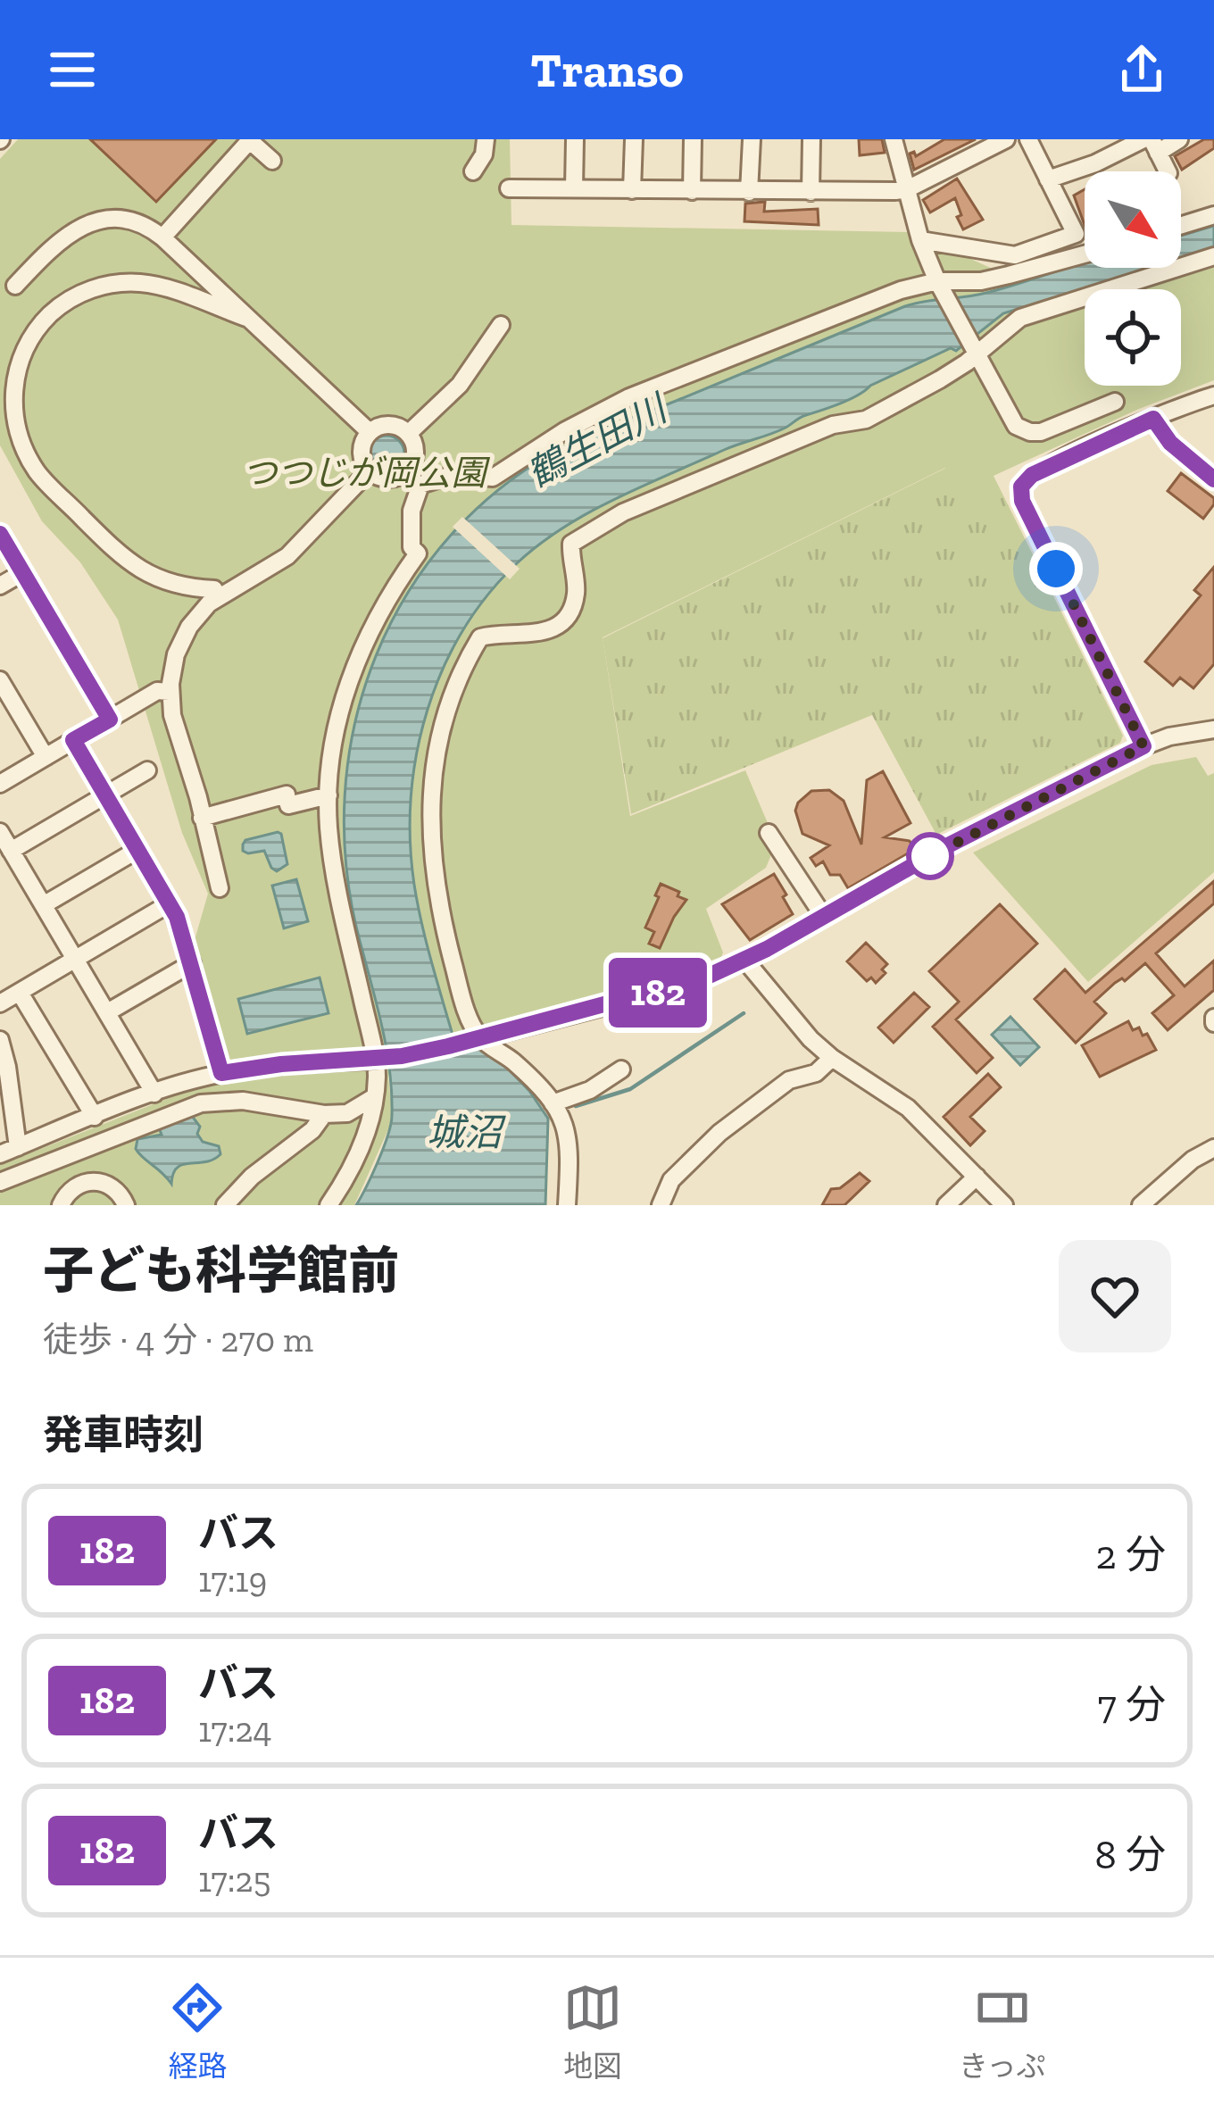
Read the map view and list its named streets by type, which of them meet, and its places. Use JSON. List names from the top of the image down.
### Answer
{
  "water": ["鶴生田川", "城沼"],
  "parks": ["つつじが岡公園"],
  "lines": ["bus line 182"],
  "north": "bottom right",
  "page": {
    "header": "Transo",
    "on_map": "182",
    "heading": [
      ["子ども科学館前", "徒歩 · 4 分 · 270 m"],
      "発車時刻"
    ],
    "list": [
      {
        "mark": "182",
        "name": "バス",
        "note": "17:19",
        "value": "2 分"
      },
      {
        "mark": "182",
        "name": "バス",
        "note": "17:24",
        "value": "7 分"
      },
      {
        "mark": "182",
        "name": "バス",
        "note": "17:25",
        "value": "8 分"
      }
    ],
    "tabs": ["経路", "地図", "きっぷ"]
  }
}
